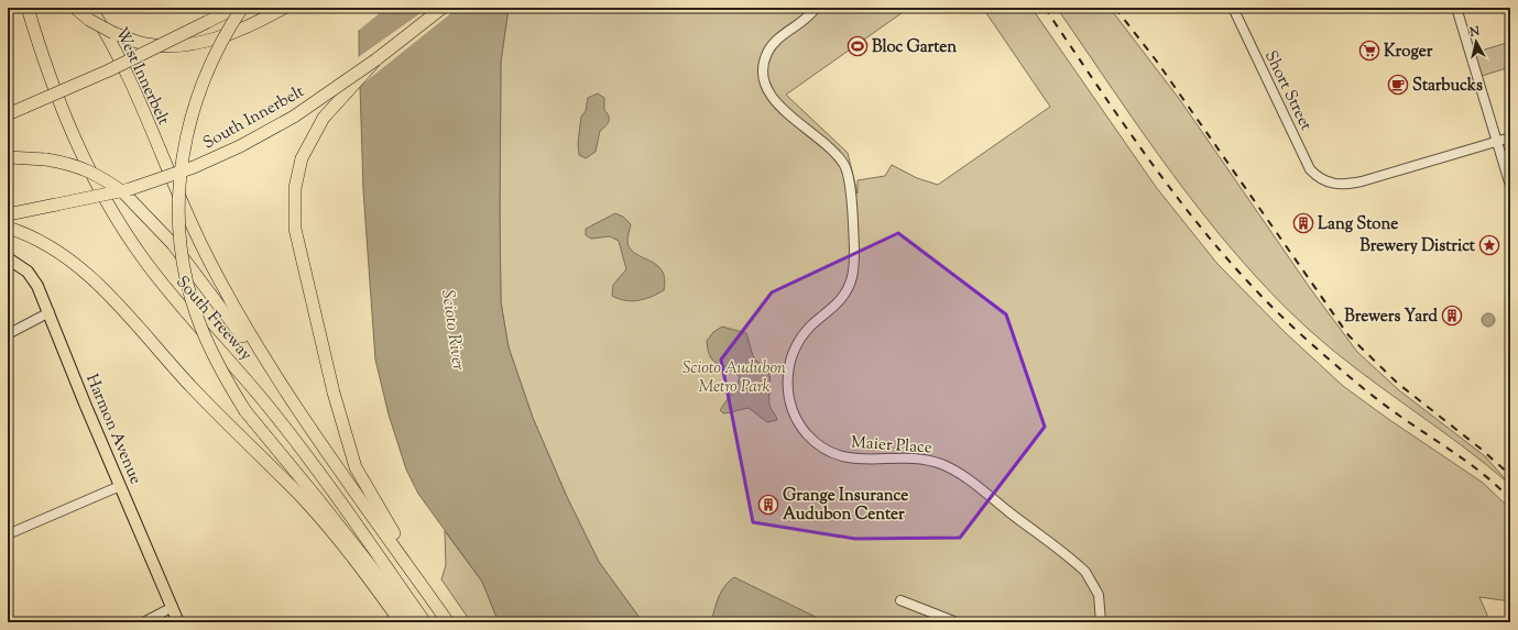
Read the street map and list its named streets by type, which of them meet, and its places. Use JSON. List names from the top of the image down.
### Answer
{
  "streets": {
    "highway": ["West Innerbelt", "South Innerbelt", "South Freeway"],
    "main road": ["Harmon Avenue"],
    "street": ["Short Street", "Maier Place"]
  },
  "crossings": [
    ["West Innerbelt", "South Freeway"]
  ],
  "water": ["Scioto River"],
  "parks": ["Scioto Audubon Metro Park"],
  "places": {
    "sports": ["Bloc Garten"],
    "supermarket": ["Kroger"],
    "cafe": ["Starbucks"],
    "building": ["Lang Stone", "Brewers Yard", "Grange Insurance Audubon Center"],
    "place": ["Brewery District"]
  },
  "north": "top"
}
